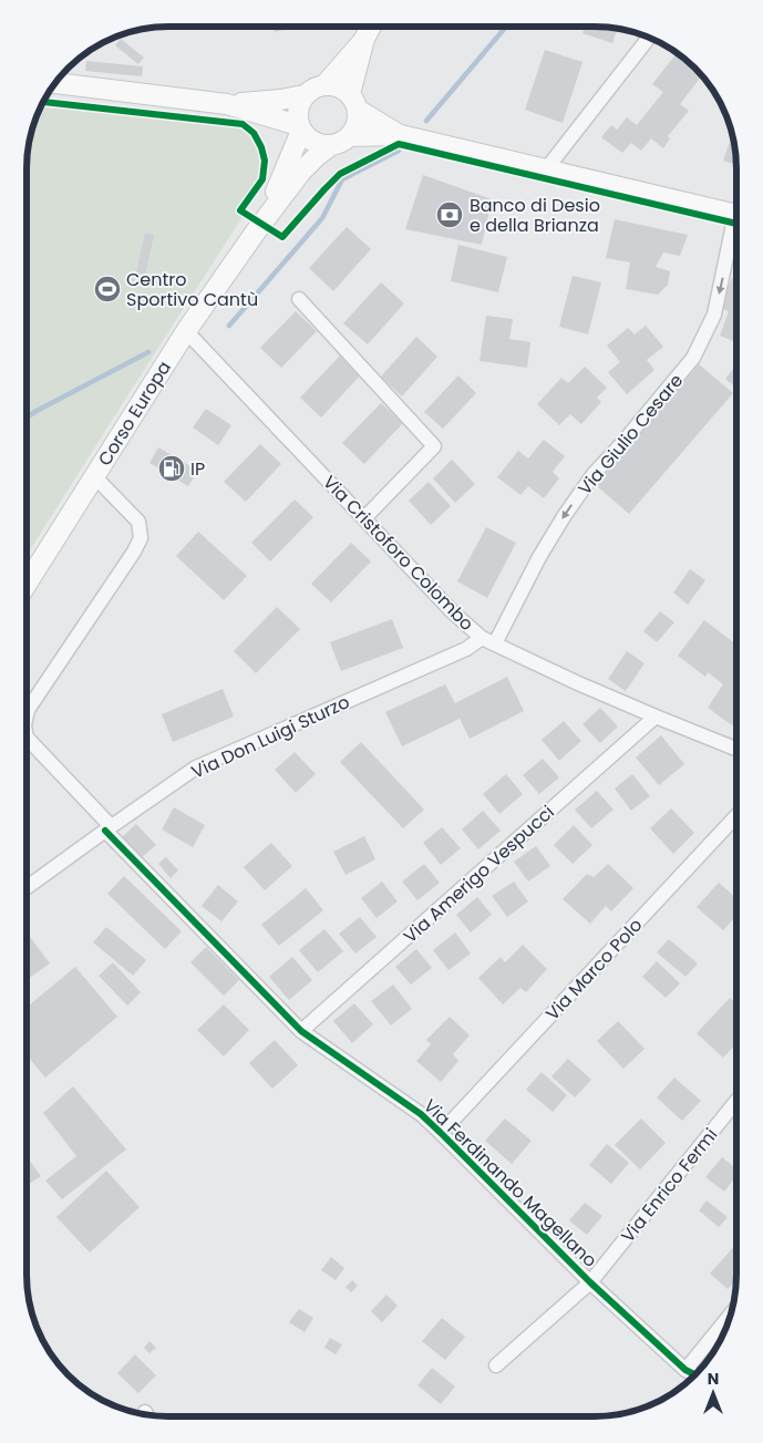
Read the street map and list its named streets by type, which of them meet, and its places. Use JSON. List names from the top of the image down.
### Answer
{
  "streets": {
    "main road": ["Corso Europa"],
    "street": [
      "Via Giulio Cesare",
      "Via Cristoforo Colombo",
      "Via Don Luigi Sturzo",
      "Via Amerigo Vespucci",
      "Via Marco Polo",
      "Via Ferdinando Magellano",
      "Via Enrico Fermi"
    ]
  },
  "crossings": [
    ["Corso Europa", "Via Cristoforo Colombo"],
    ["Corso Europa", "Via Ferdinando Magellano"],
    ["Via Giulio Cesare", "Via Cristoforo Colombo"],
    ["Via Cristoforo Colombo", "Via Don Luigi Sturzo"],
    ["Via Cristoforo Colombo", "Via Amerigo Vespucci"],
    ["Via Don Luigi Sturzo", "Via Ferdinando Magellano"],
    ["Via Amerigo Vespucci", "Via Ferdinando Magellano"],
    ["Via Marco Polo", "Via Ferdinando Magellano"],
    ["Via Ferdinando Magellano", "Via Enrico Fermi"]
  ],
  "one_way": ["Via Giulio Cesare"],
  "places": {
    "bank": ["Banco di Desio e della Brianza"],
    "sports": ["Centro Sportivo Cantù"],
    "fuel station": ["IP"]
  },
  "north": "top"
}
